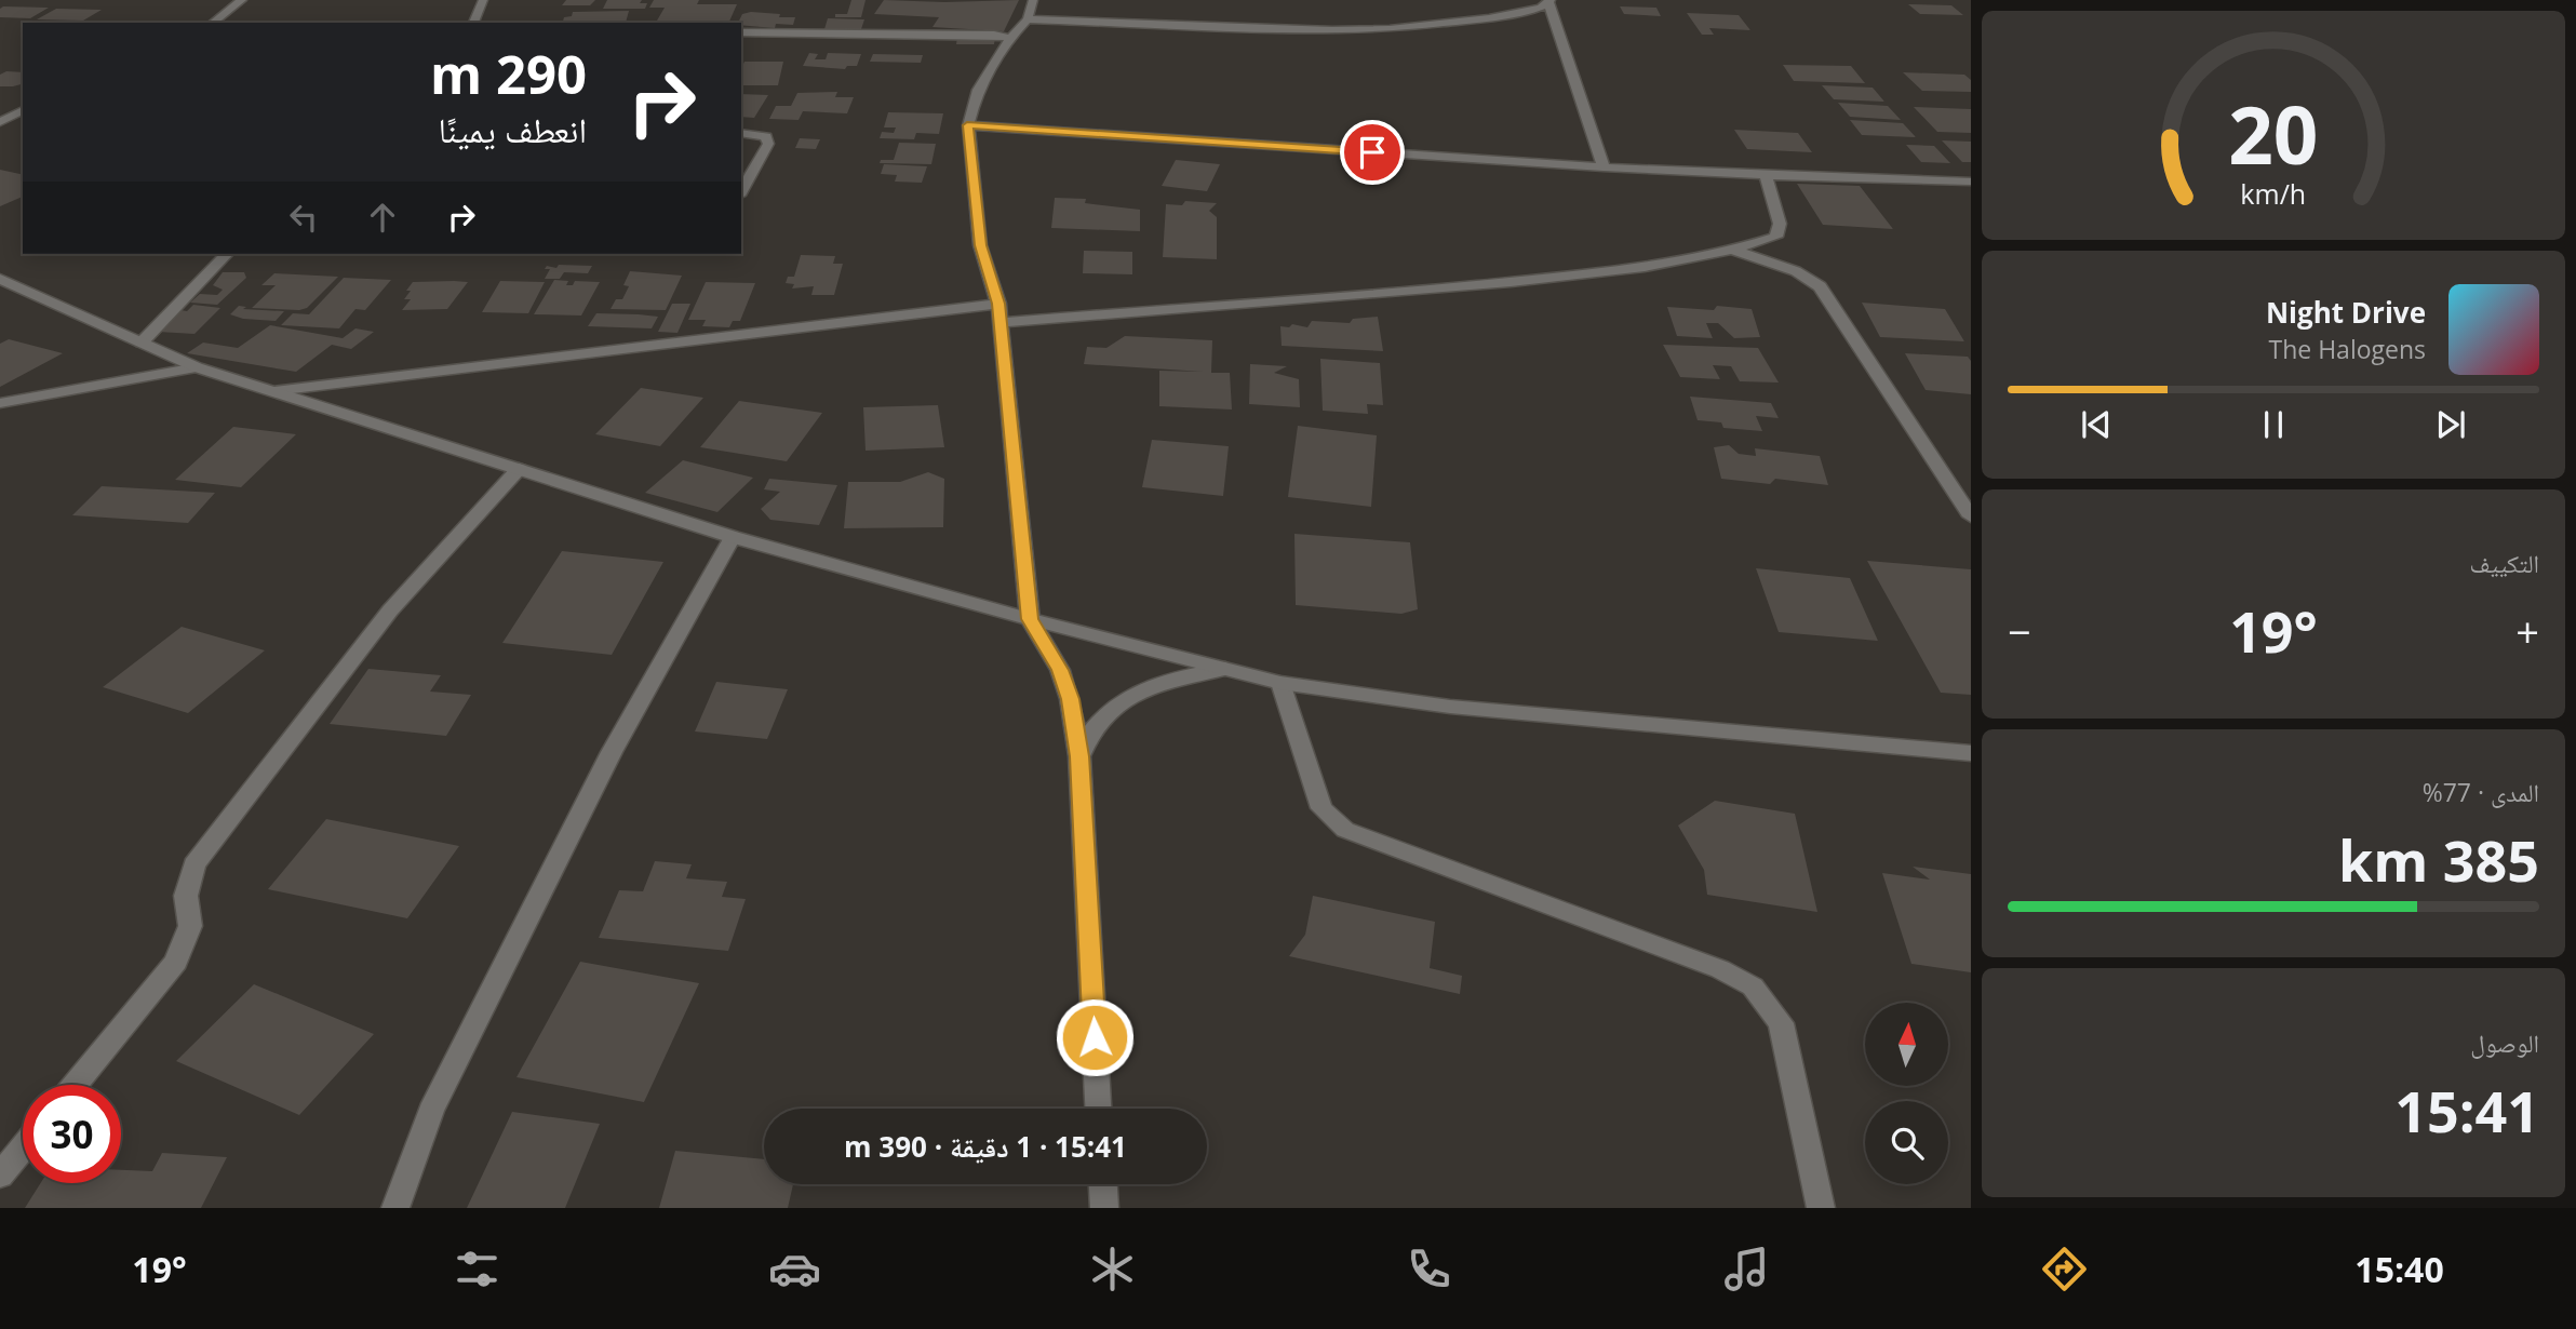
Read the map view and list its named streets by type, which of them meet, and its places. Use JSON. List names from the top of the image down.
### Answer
{
  "north": "top",
  "page": {
    "turn": ["290 m", "انعطف يمينًا"],
    "song": ["Night Drive", "The Halogens"],
    "tile": [
      "التكييف",
      ["المدى · 77%", "385 km"],
      ["الوصول", "15:41"]
    ],
    "heat": ["−", "19°", "+"],
    "limit": "30",
    "trip": "15:41 · 1 دقيقة · 390 m",
    "tabs": ["15:40", "19°"],
    "gauge": ["20", "km/h"]
  }
}
